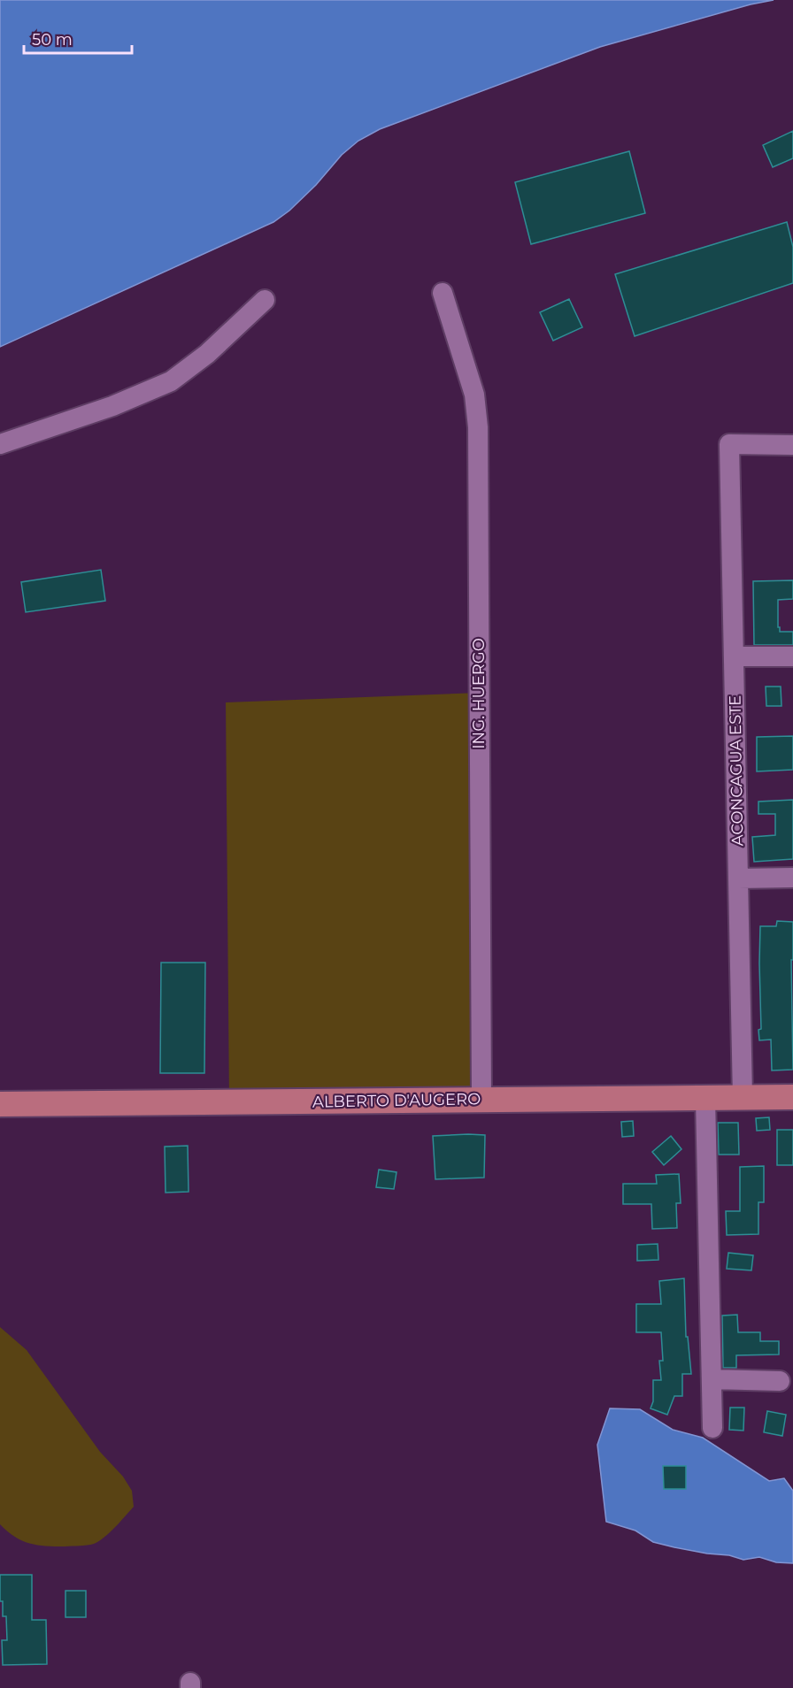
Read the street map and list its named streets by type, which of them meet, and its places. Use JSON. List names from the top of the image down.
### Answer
{
  "streets": {
    "main road": ["ALBERTO D'AUGERO"],
    "street": ["ING. HUERGO", "ACONCAGUA ESTE"]
  },
  "crossings": [
    ["ING. HUERGO", "ALBERTO D'AUGERO"],
    ["ACONCAGUA ESTE", "ALBERTO D'AUGERO"]
  ],
  "scale_bar": "50 m"
}
